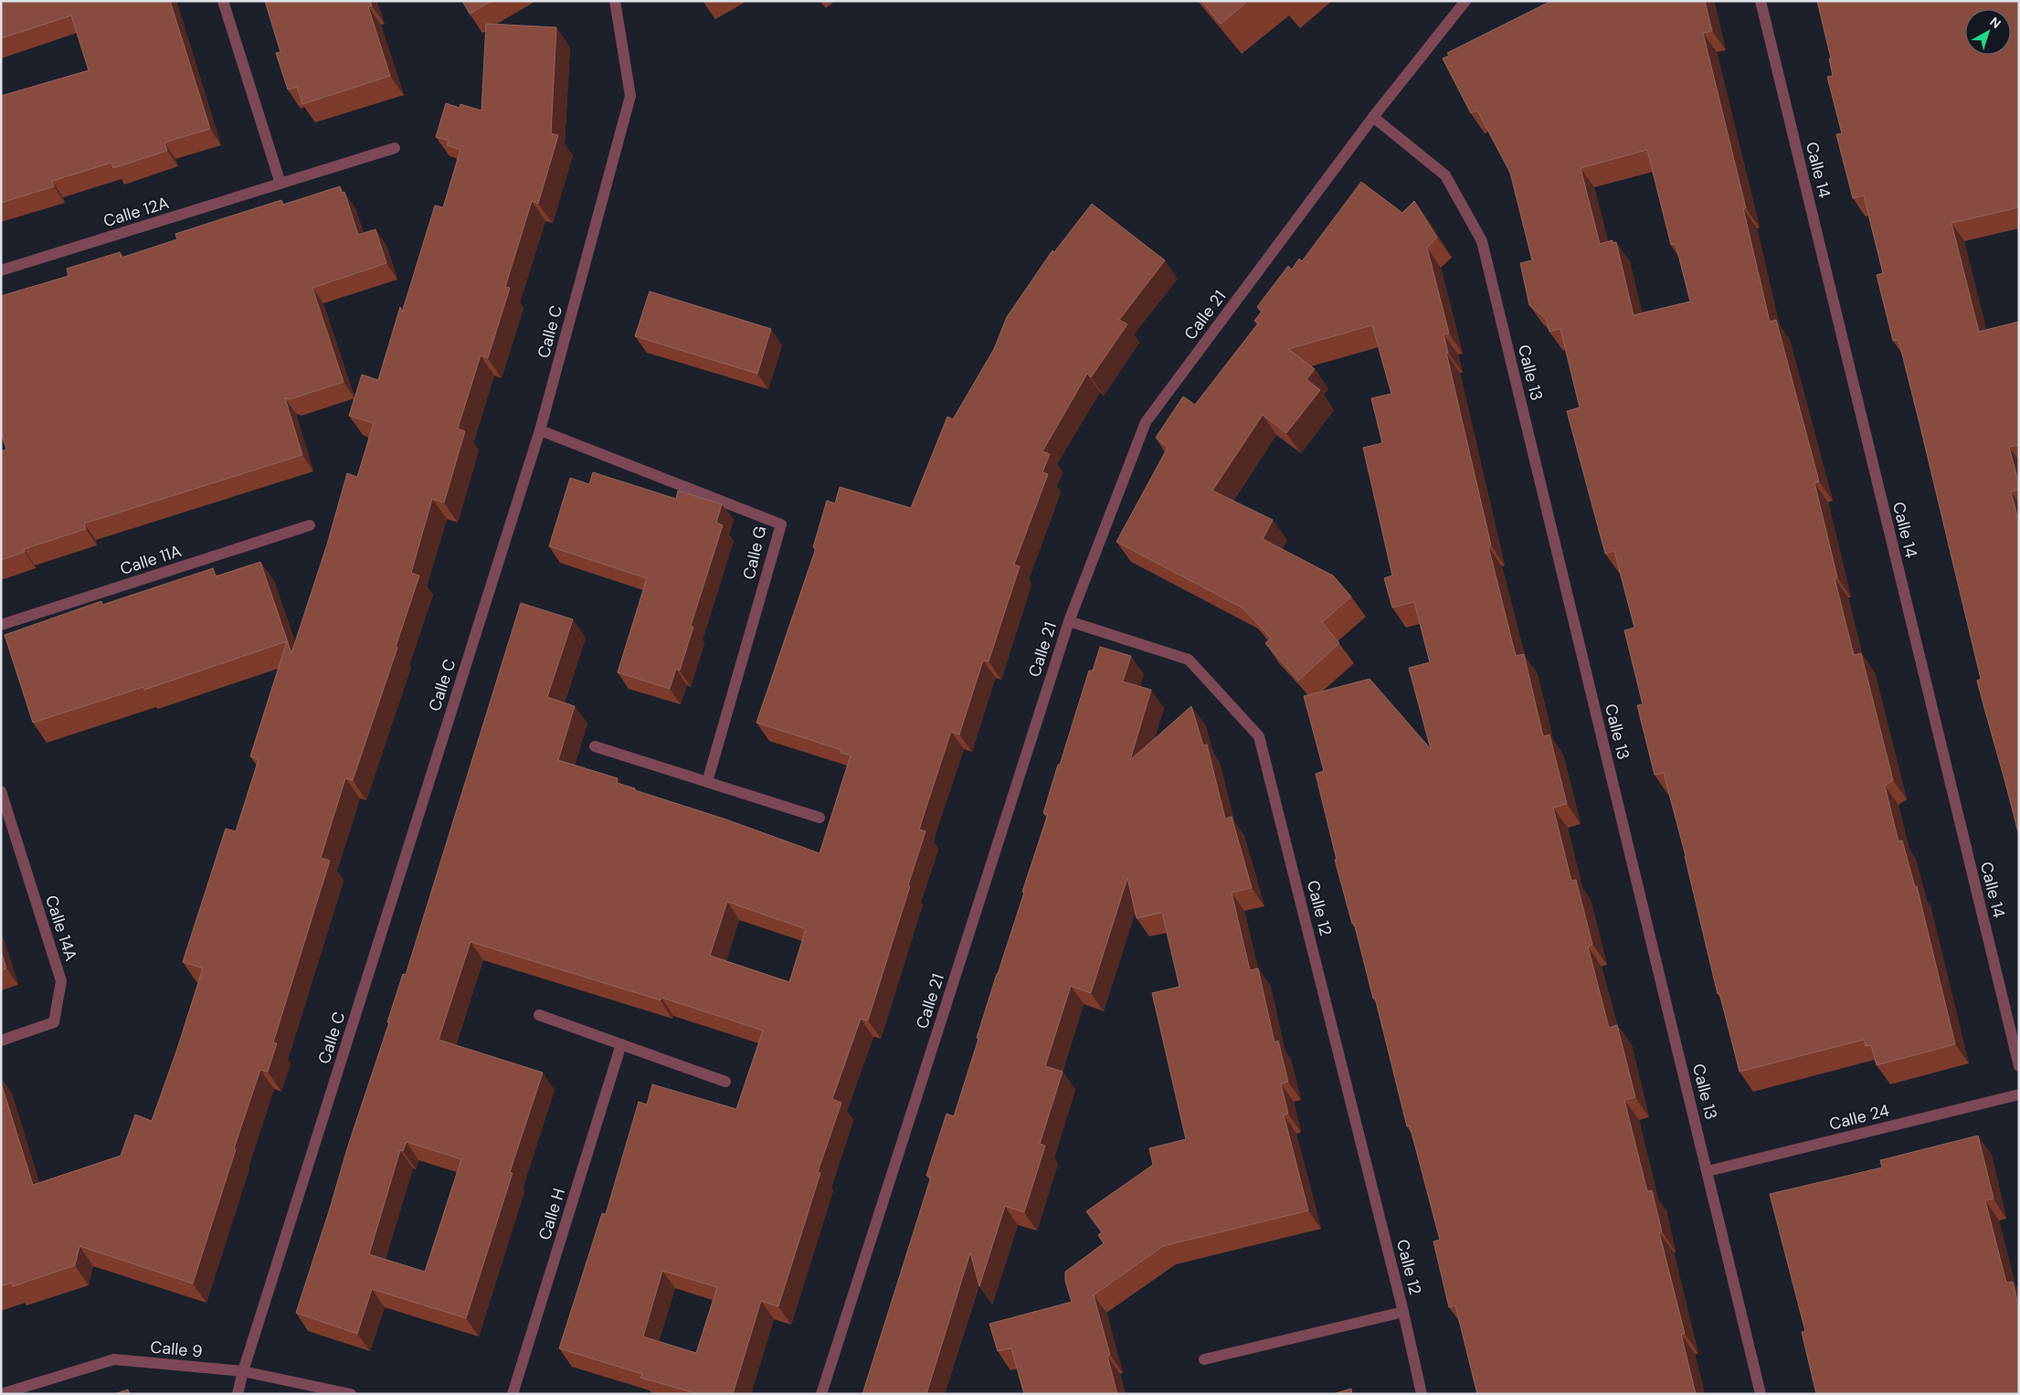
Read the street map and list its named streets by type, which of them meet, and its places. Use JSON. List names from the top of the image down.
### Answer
{
  "streets": {
    "street": [
      "Calle 14",
      "Calle 12A",
      "Calle 21",
      "Calle C",
      "Calle 13",
      "Calle G",
      "Calle 11A",
      "Calle 12",
      "Calle 14A",
      "Calle 24",
      "Calle H",
      "Calle 9"
    ]
  },
  "crossings": [
    ["Calle 21", "Calle 13"],
    ["Calle 21", "Calle 12"],
    ["Calle C", "Calle G"],
    ["Calle C", "Calle 9"],
    ["Calle 13", "Calle 24"]
  ],
  "north": "top right"
}
